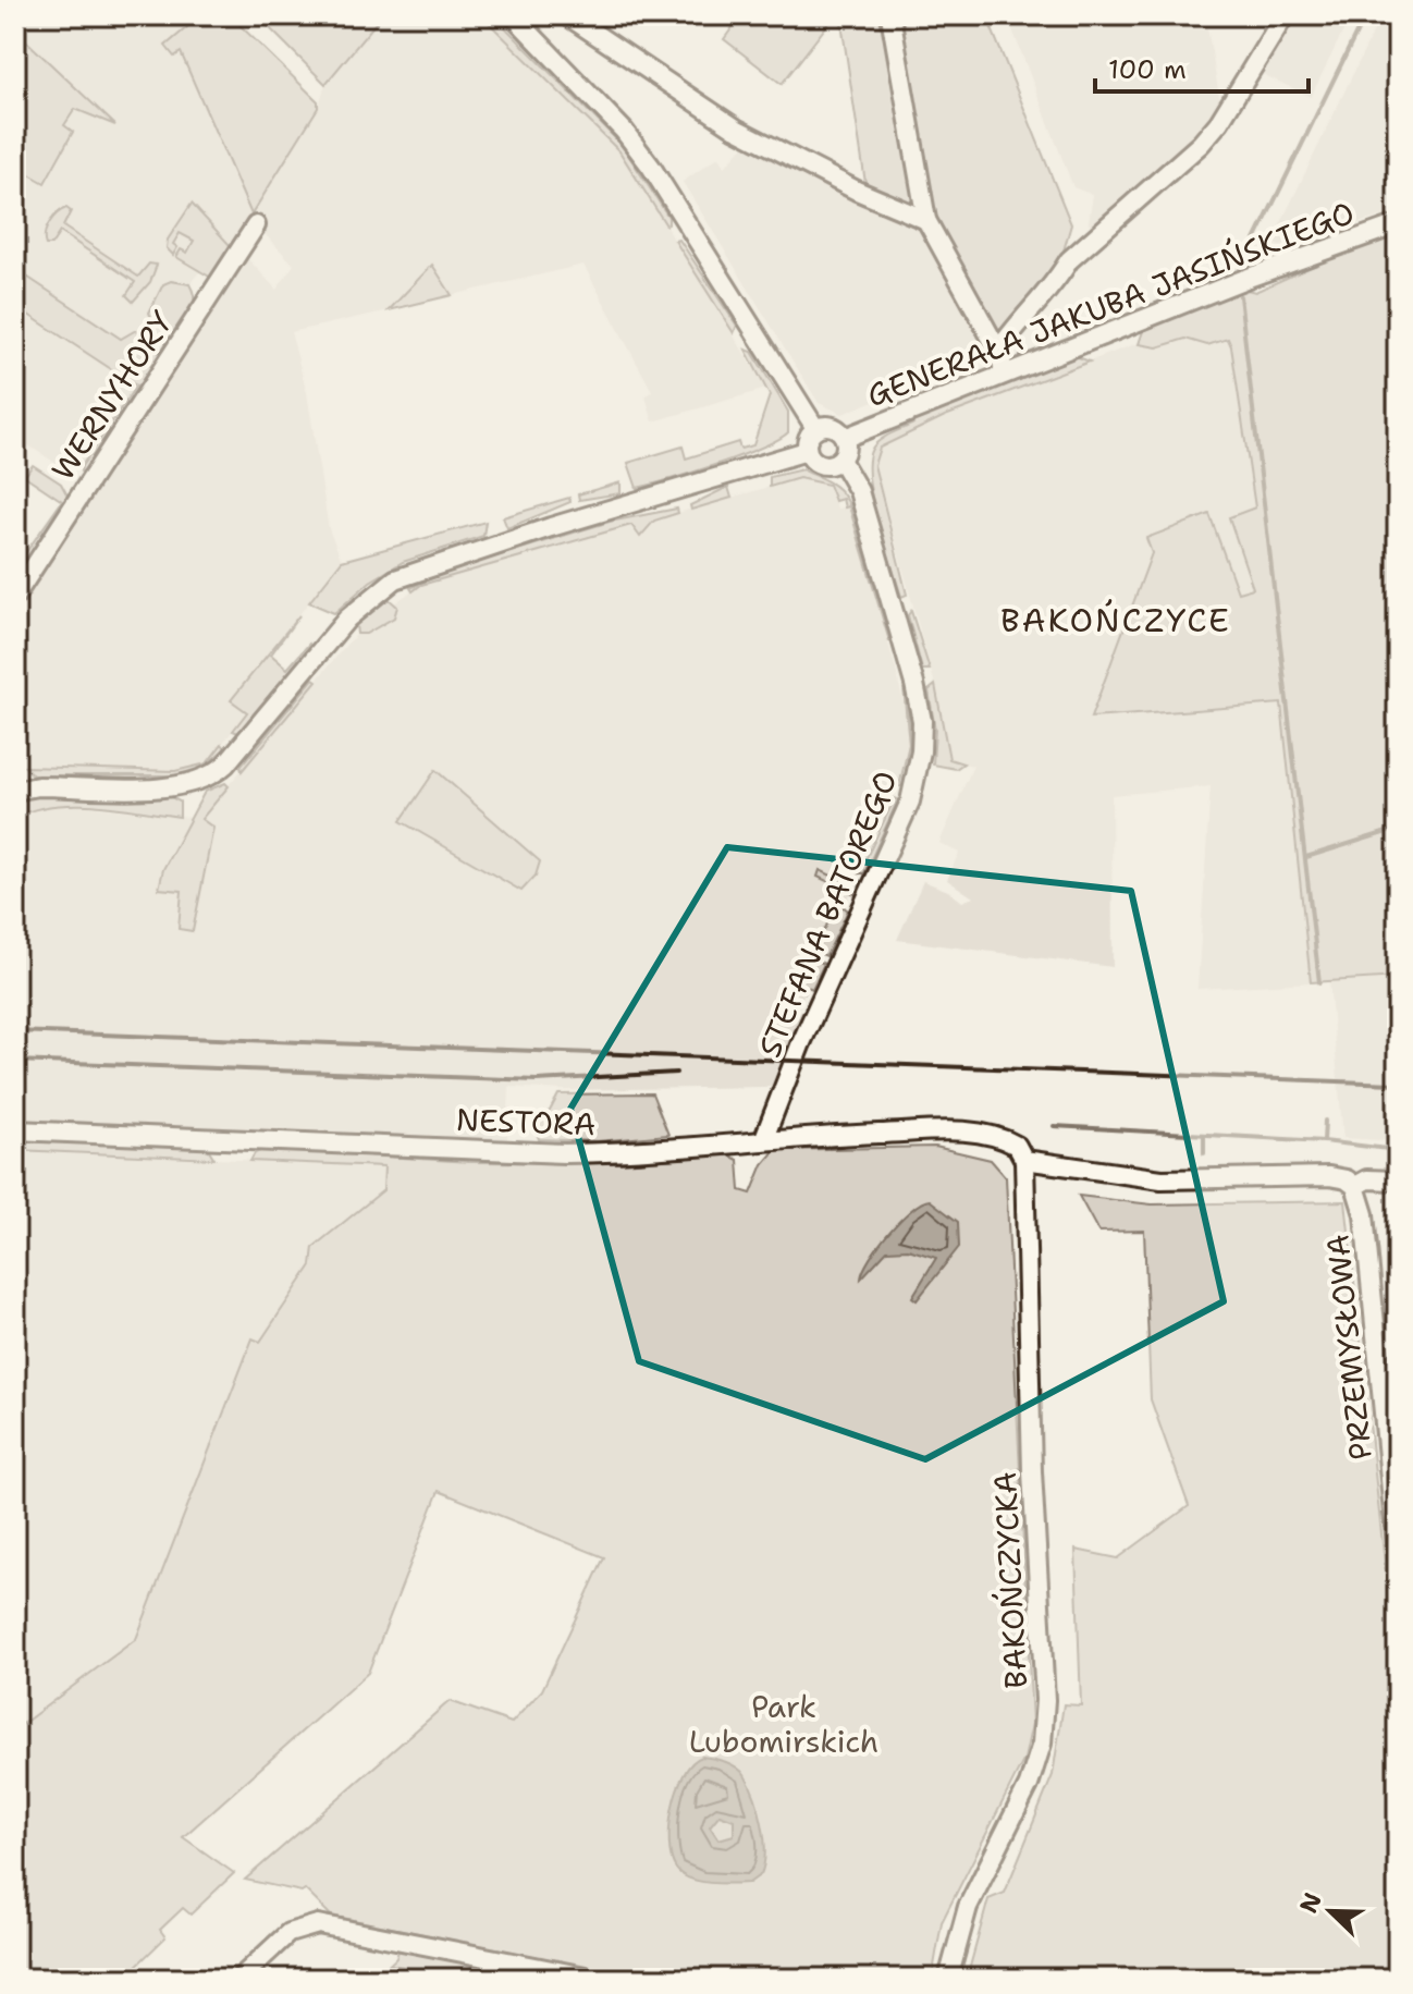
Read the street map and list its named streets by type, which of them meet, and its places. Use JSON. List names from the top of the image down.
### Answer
{
  "streets": {
    "street": [
      "GENERAŁA JAKUBA JASIŃSKIEGO",
      "WERNYHORY",
      "STEFANA BATOREGO",
      "NESTORA",
      "PRZEMYSŁOWA",
      "BAKOŃCZYCKA"
    ]
  },
  "crossings": [
    ["GENERAŁA JAKUBA JASIŃSKIEGO", "STEFANA BATOREGO"],
    ["STEFANA BATOREGO", "NESTORA"],
    ["NESTORA", "BAKOŃCZYCKA"]
  ],
  "districts": ["BAKOŃCZYCE"],
  "parks": ["Park Lubomirskich"],
  "scale_bar": "100 m",
  "north": "top left"
}
